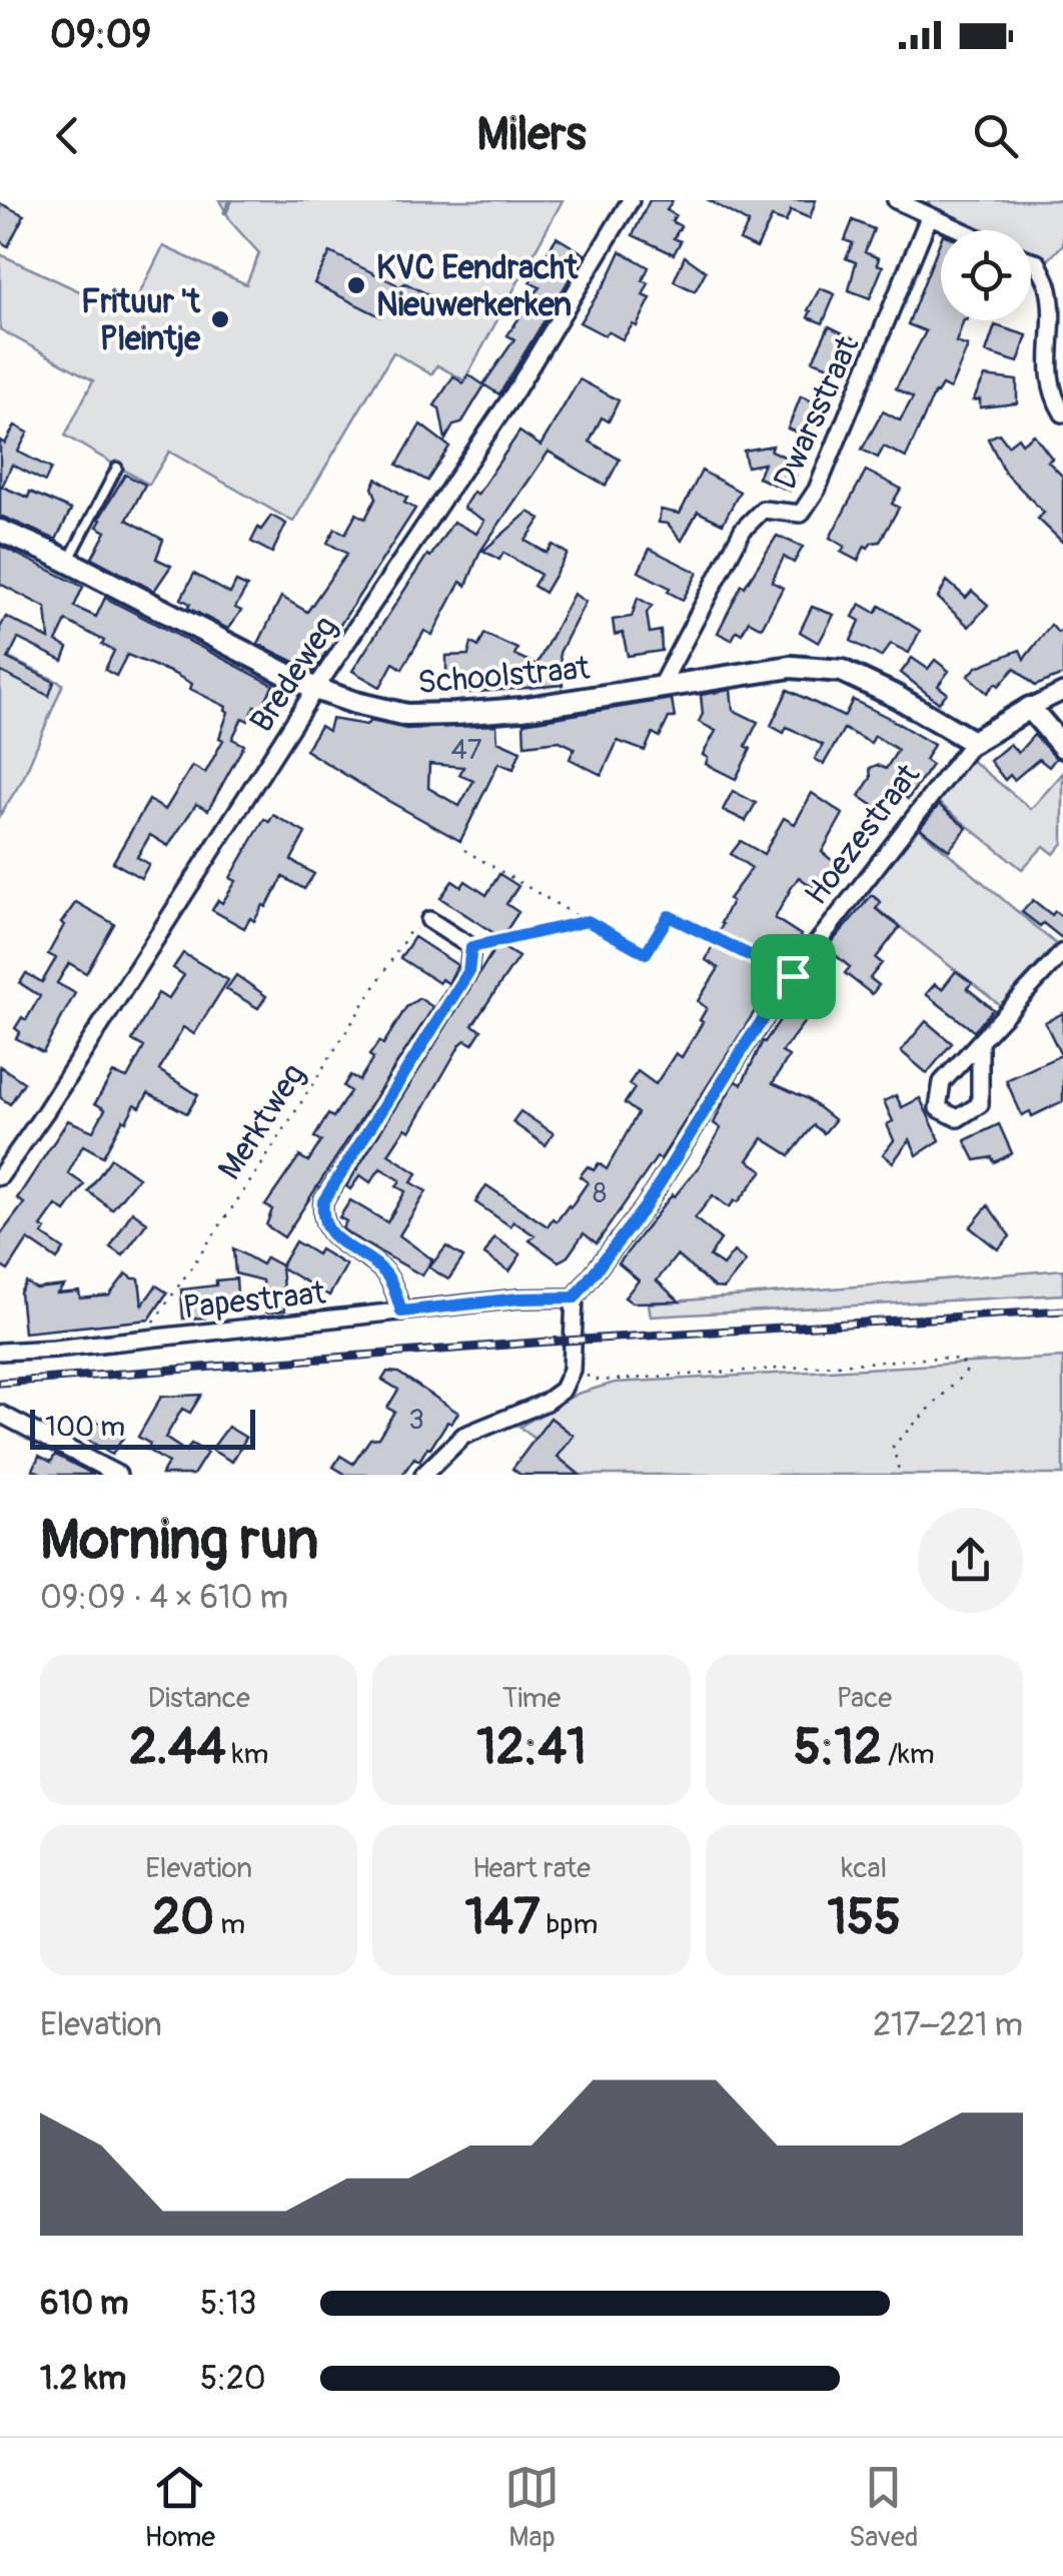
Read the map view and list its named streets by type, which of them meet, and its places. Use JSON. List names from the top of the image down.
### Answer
{
  "streets": {
    "street": [
      "Dwarsstraat",
      "Bredeweg",
      "Schoolstraat",
      "Hoezestraat",
      "Papestraat"
    ],
    "path": ["Merktweg"]
  },
  "crossings": [
    ["Dwarsstraat", "Schoolstraat"],
    ["Bredeweg", "Schoolstraat"],
    ["Schoolstraat", "Hoezestraat"],
    ["Hoezestraat", "Papestraat"],
    ["Merktweg", "Papestraat"]
  ],
  "places": ["KVC Eendracht Nieuwerkerken", "Frituur 't Pleintje"],
  "house_numbers": ["47", "8", "3"],
  "scale_bar": "100 m",
  "page": {
    "status": "09:09",
    "header": "Milers",
    "scale": "100 m",
    "heading": ["Morning run", "09:09 · 4 × 610 m"],
    "stats": [
      ["Distance", "2.44 km"],
      ["Time", "12:41"],
      ["Pace", "5:12 /km"],
      ["Elevation", "20 m"],
      ["Heart rate", "147 bpm"],
      ["kcal", "155"]
    ],
    "chart": ["Elevation", "217–221 m"],
    "list": [
      {
        "name": "610 m",
        "note": "5:13"
      },
      {
        "name": "1.2 km",
        "note": "5:20"
      }
    ],
    "tabs": ["Home", "Map", "Saved"]
  }
}
